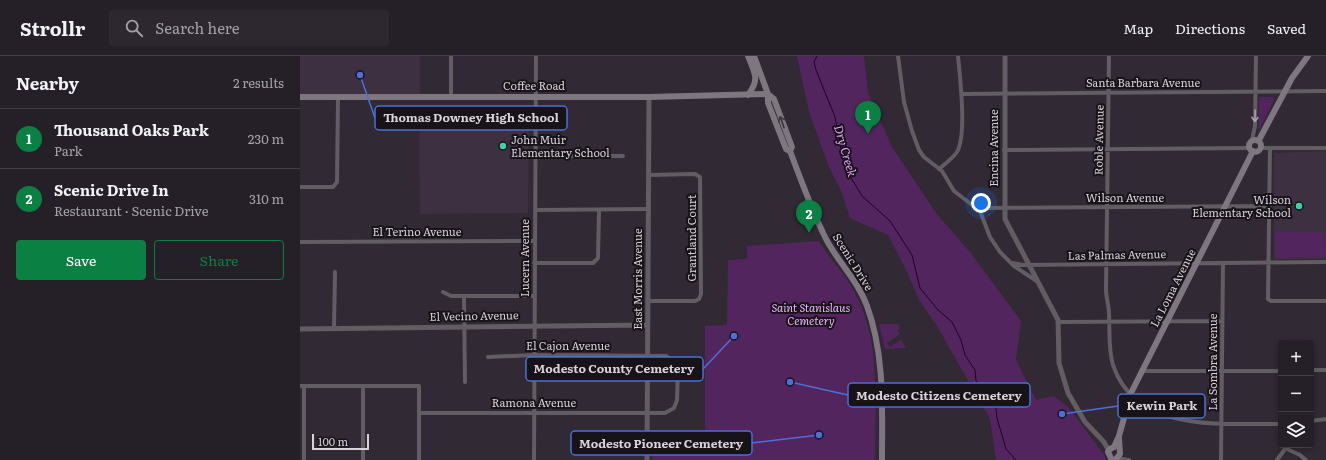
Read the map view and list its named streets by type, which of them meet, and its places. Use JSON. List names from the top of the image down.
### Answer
{
  "streets": {
    "main road": ["Coffee Road", "Scenic Drive", "La Loma Avenue"],
    "street": [
      "Santa Barbara Avenue",
      "Roble Avenue",
      "Encina Avenue",
      "Wilson Avenue",
      "El Terino Avenue",
      "Grantland Court",
      "Las Palmas Avenue",
      "Lucern Avenue",
      "East Morris Avenue",
      "El Vecino Avenue",
      "El Cajon Avenue",
      "La Sombra Avenue",
      "Ramona Avenue"
    ]
  },
  "crossings": [
    ["Santa Barbara Avenue", "Roble Avenue"],
    ["Santa Barbara Avenue", "Encina Avenue"],
    ["Coffee Road", "Lucern Avenue"],
    ["Coffee Road", "Scenic Drive"],
    ["Coffee Road", "East Morris Avenue"],
    ["Roble Avenue", "Wilson Avenue"],
    ["Roble Avenue", "Las Palmas Avenue"],
    ["Roble Avenue", "La Loma Avenue"],
    ["Roble Avenue", "La Sombra Avenue"],
    ["Encina Avenue", "Wilson Avenue"],
    ["Encina Avenue", "Las Palmas Avenue"],
    ["Wilson Avenue", "La Loma Avenue"],
    ["El Terino Avenue", "Lucern Avenue"],
    ["Grantland Court", "East Morris Avenue"],
    ["Las Palmas Avenue", "La Loma Avenue"],
    ["Las Palmas Avenue", "La Sombra Avenue"],
    ["Lucern Avenue", "El Vecino Avenue"],
    ["Lucern Avenue", "El Cajon Avenue"],
    ["Lucern Avenue", "Ramona Avenue"],
    ["East Morris Avenue", "El Vecino Avenue"],
    ["East Morris Avenue", "El Cajon Avenue"],
    ["East Morris Avenue", "Ramona Avenue"],
    ["El Cajon Avenue", "Ramona Avenue"]
  ],
  "water": ["Dry Creek"],
  "parks": ["Saint Stanislaus Cemetery"],
  "places": [
    "Thomas Downey High School",
    "John Muir Elementary School",
    "Wilson Elementary School",
    "Modesto County Cemetery",
    "Modesto Citizens Cemetery",
    "Kewin Park",
    "Modesto Pioneer Cemetery"
  ],
  "scale_bar": "100 m",
  "page": {
    "header": "Strollr",
    "search": "Search here",
    "nav": ["Map", "Directions", "Saved"],
    "heading": ["Nearby", "2 results"],
    "pins": ["1", "2"],
    "list": [
      {
        "mark": "1",
        "name": "Thousand Oaks Park",
        "note": "Park",
        "value": "230 m"
      },
      {
        "mark": "2",
        "name": "Scenic Drive In",
        "note": "Restaurant · Scenic Drive",
        "value": "310 m"
      }
    ],
    "buttons": ["Save", "Share"],
    "map_buttons": ["+", "−"],
    "scale": "100 m"
  }
}
